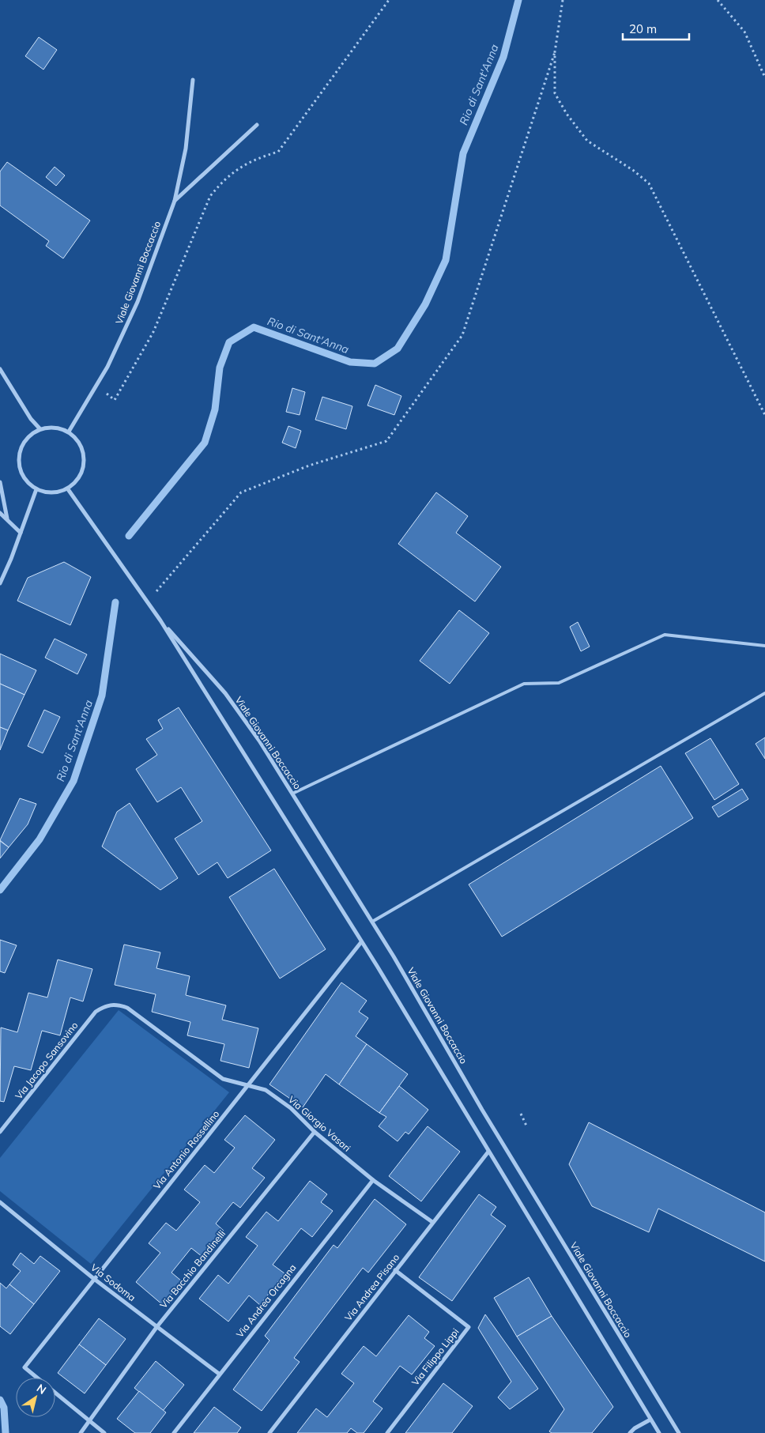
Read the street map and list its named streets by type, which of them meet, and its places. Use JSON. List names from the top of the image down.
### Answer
{
  "streets": {
    "street": [
      "Viale Giovanni Boccaccio",
      "Via Jacopo Sansovino",
      "Via Giorgio Vasari",
      "Via Antonio Rossellino",
      "Via Bacchio Bandinelli",
      "Via Sodoma",
      "Via Andrea Pisano",
      "Via Andrea Orcagna",
      "Via Filippo Lippi"
    ]
  },
  "crossings": [
    ["Viale Giovanni Boccaccio", "Via Antonio Rossellino"],
    ["Viale Giovanni Boccaccio", "Via Andrea Pisano"],
    ["Via Jacopo Sansovino", "Via Giorgio Vasari"],
    ["Via Giorgio Vasari", "Via Antonio Rossellino"],
    ["Via Giorgio Vasari", "Via Bacchio Bandinelli"],
    ["Via Giorgio Vasari", "Via Andrea Pisano"],
    ["Via Giorgio Vasari", "Via Andrea Orcagna"],
    ["Via Antonio Rossellino", "Via Sodoma"],
    ["Via Bacchio Bandinelli", "Via Sodoma"],
    ["Via Sodoma", "Via Andrea Orcagna"],
    ["Via Andrea Pisano", "Via Filippo Lippi"]
  ],
  "water": ["Rio di Sant'Anna"],
  "scale_bar": "20 m",
  "north": "top right"
}
